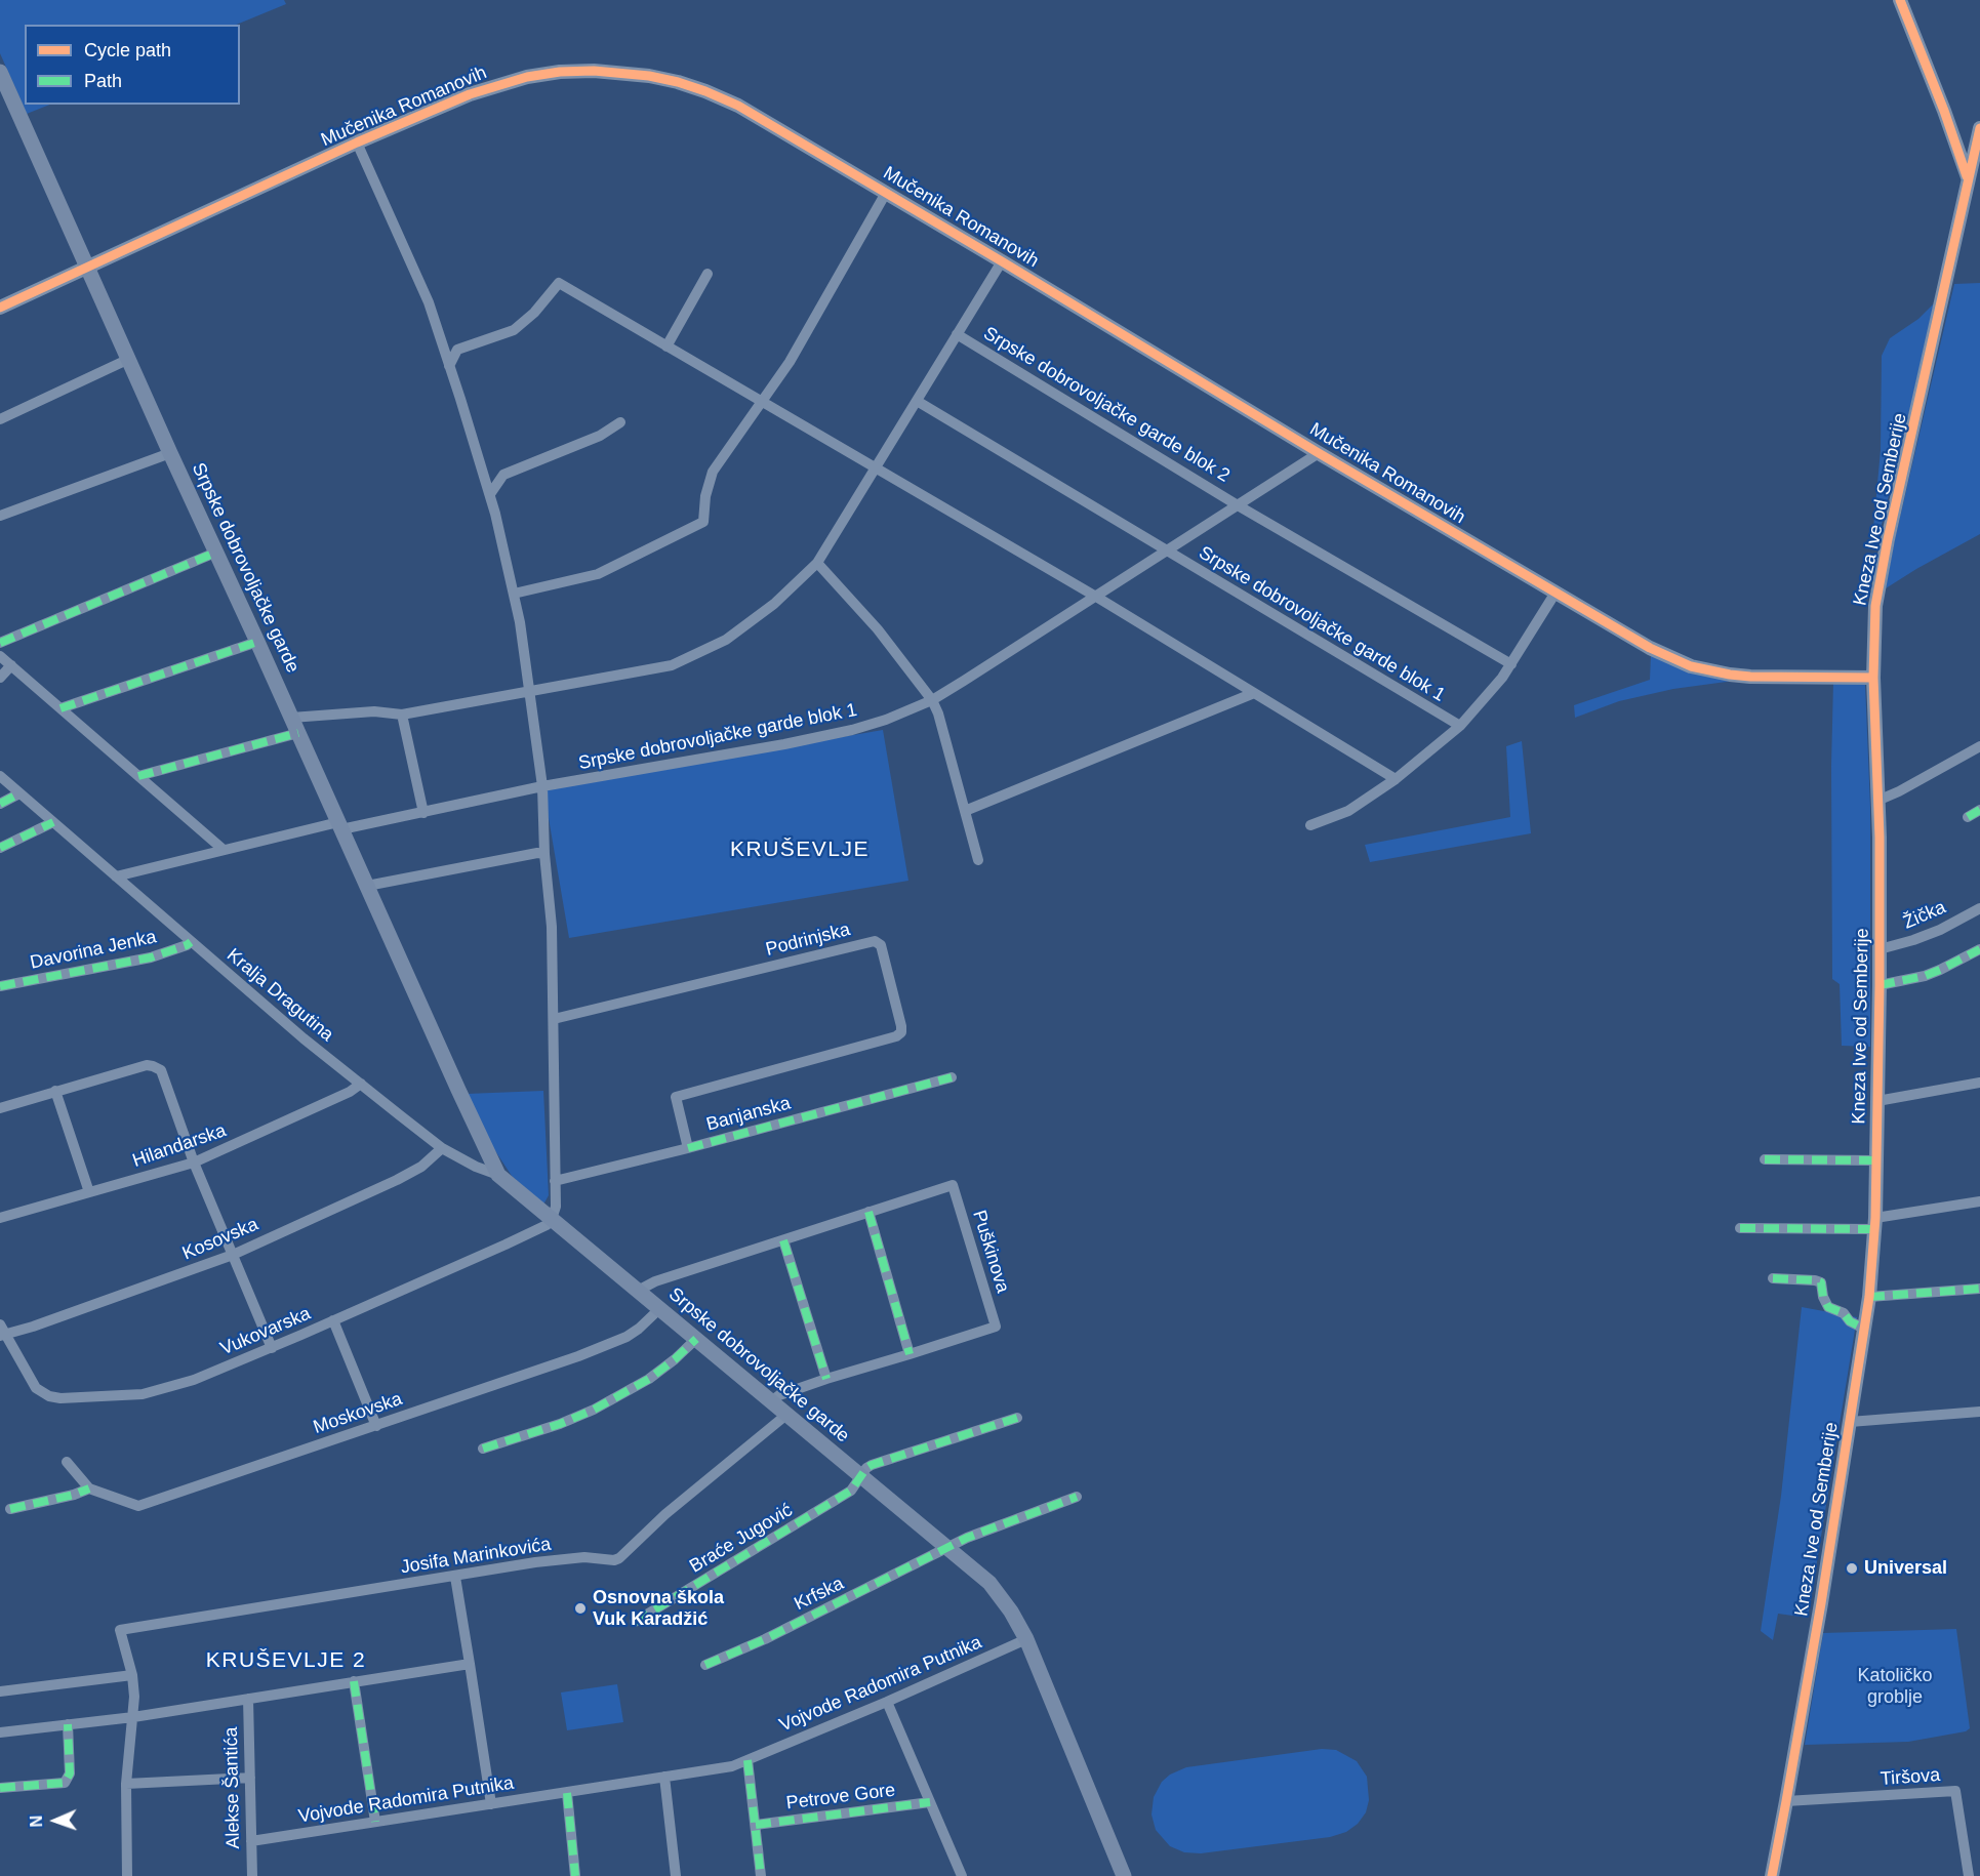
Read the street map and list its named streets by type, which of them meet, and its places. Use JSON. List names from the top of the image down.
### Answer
{
  "streets": {
    "main road": ["Srpske dobrovoljačke garde"],
    "street": [
      "Mučenika Romanovih",
      "Srpske dobrovoljačke garde blok 2",
      "Kneza Ive od Semberije",
      "Srpske dobrovoljačke garde blok 1",
      "Žička",
      "Podrinjska",
      "Davorina Jenka",
      "Kralja Dragutina",
      "Banjanska",
      "Hilandarska",
      "Kosovska",
      "Puškinova",
      "Vukovarska",
      "Moskovska",
      "Braće Jugović",
      "Josifa Marinkovića",
      "Krfska",
      "Vojvode Radomira Putnika",
      "Tiršova",
      "Alekse Šantića",
      "Petrove Gore"
    ]
  },
  "crossings": [
    ["Mučenika Romanovih", "Srpske dobrovoljačke garde blok 2"],
    ["Mučenika Romanovih", "Kneza Ive od Semberije"],
    ["Mučenika Romanovih", "Srpske dobrovoljačke garde"],
    ["Mučenika Romanovih", "Srpske dobrovoljačke garde blok 1"],
    ["Srpske dobrovoljačke garde blok 2", "Srpske dobrovoljačke garde"],
    ["Srpske dobrovoljačke garde blok 2", "Srpske dobrovoljačke garde blok 1"],
    ["Kneza Ive od Semberije", "Žička"],
    ["Kneza Ive od Semberije", "Tiršova"],
    ["Srpske dobrovoljačke garde", "Srpske dobrovoljačke garde blok 1"],
    ["Srpske dobrovoljačke garde", "Kralja Dragutina"],
    ["Srpske dobrovoljačke garde", "Puškinova"],
    ["Srpske dobrovoljačke garde", "Vukovarska"],
    ["Srpske dobrovoljačke garde", "Moskovska"],
    ["Srpske dobrovoljačke garde", "Braće Jugović"],
    ["Srpske dobrovoljačke garde", "Josifa Marinkovića"],
    ["Srpske dobrovoljačke garde", "Krfska"],
    ["Srpske dobrovoljačke garde", "Vojvode Radomira Putnika"],
    ["Srpske dobrovoljačke garde blok 1", "Kralja Dragutina"],
    ["Podrinjska", "Banjanska"],
    ["Davorina Jenka", "Kralja Dragutina"],
    ["Kralja Dragutina", "Hilandarska"],
    ["Kralja Dragutina", "Kosovska"],
    ["Kosovska", "Vukovarska"],
    ["Vojvode Radomira Putnika", "Alekse Šantića"],
    ["Vojvode Radomira Putnika", "Petrove Gore"]
  ],
  "districts": ["KRUŠEVLJE", "KRUŠEVLJE 2"],
  "parks": ["Katoličko groblje"],
  "places": ["Universal", "Osnovna škola Vuk Karadžić"],
  "legend": ["Cycle path", "Path"],
  "north": "left"
}
